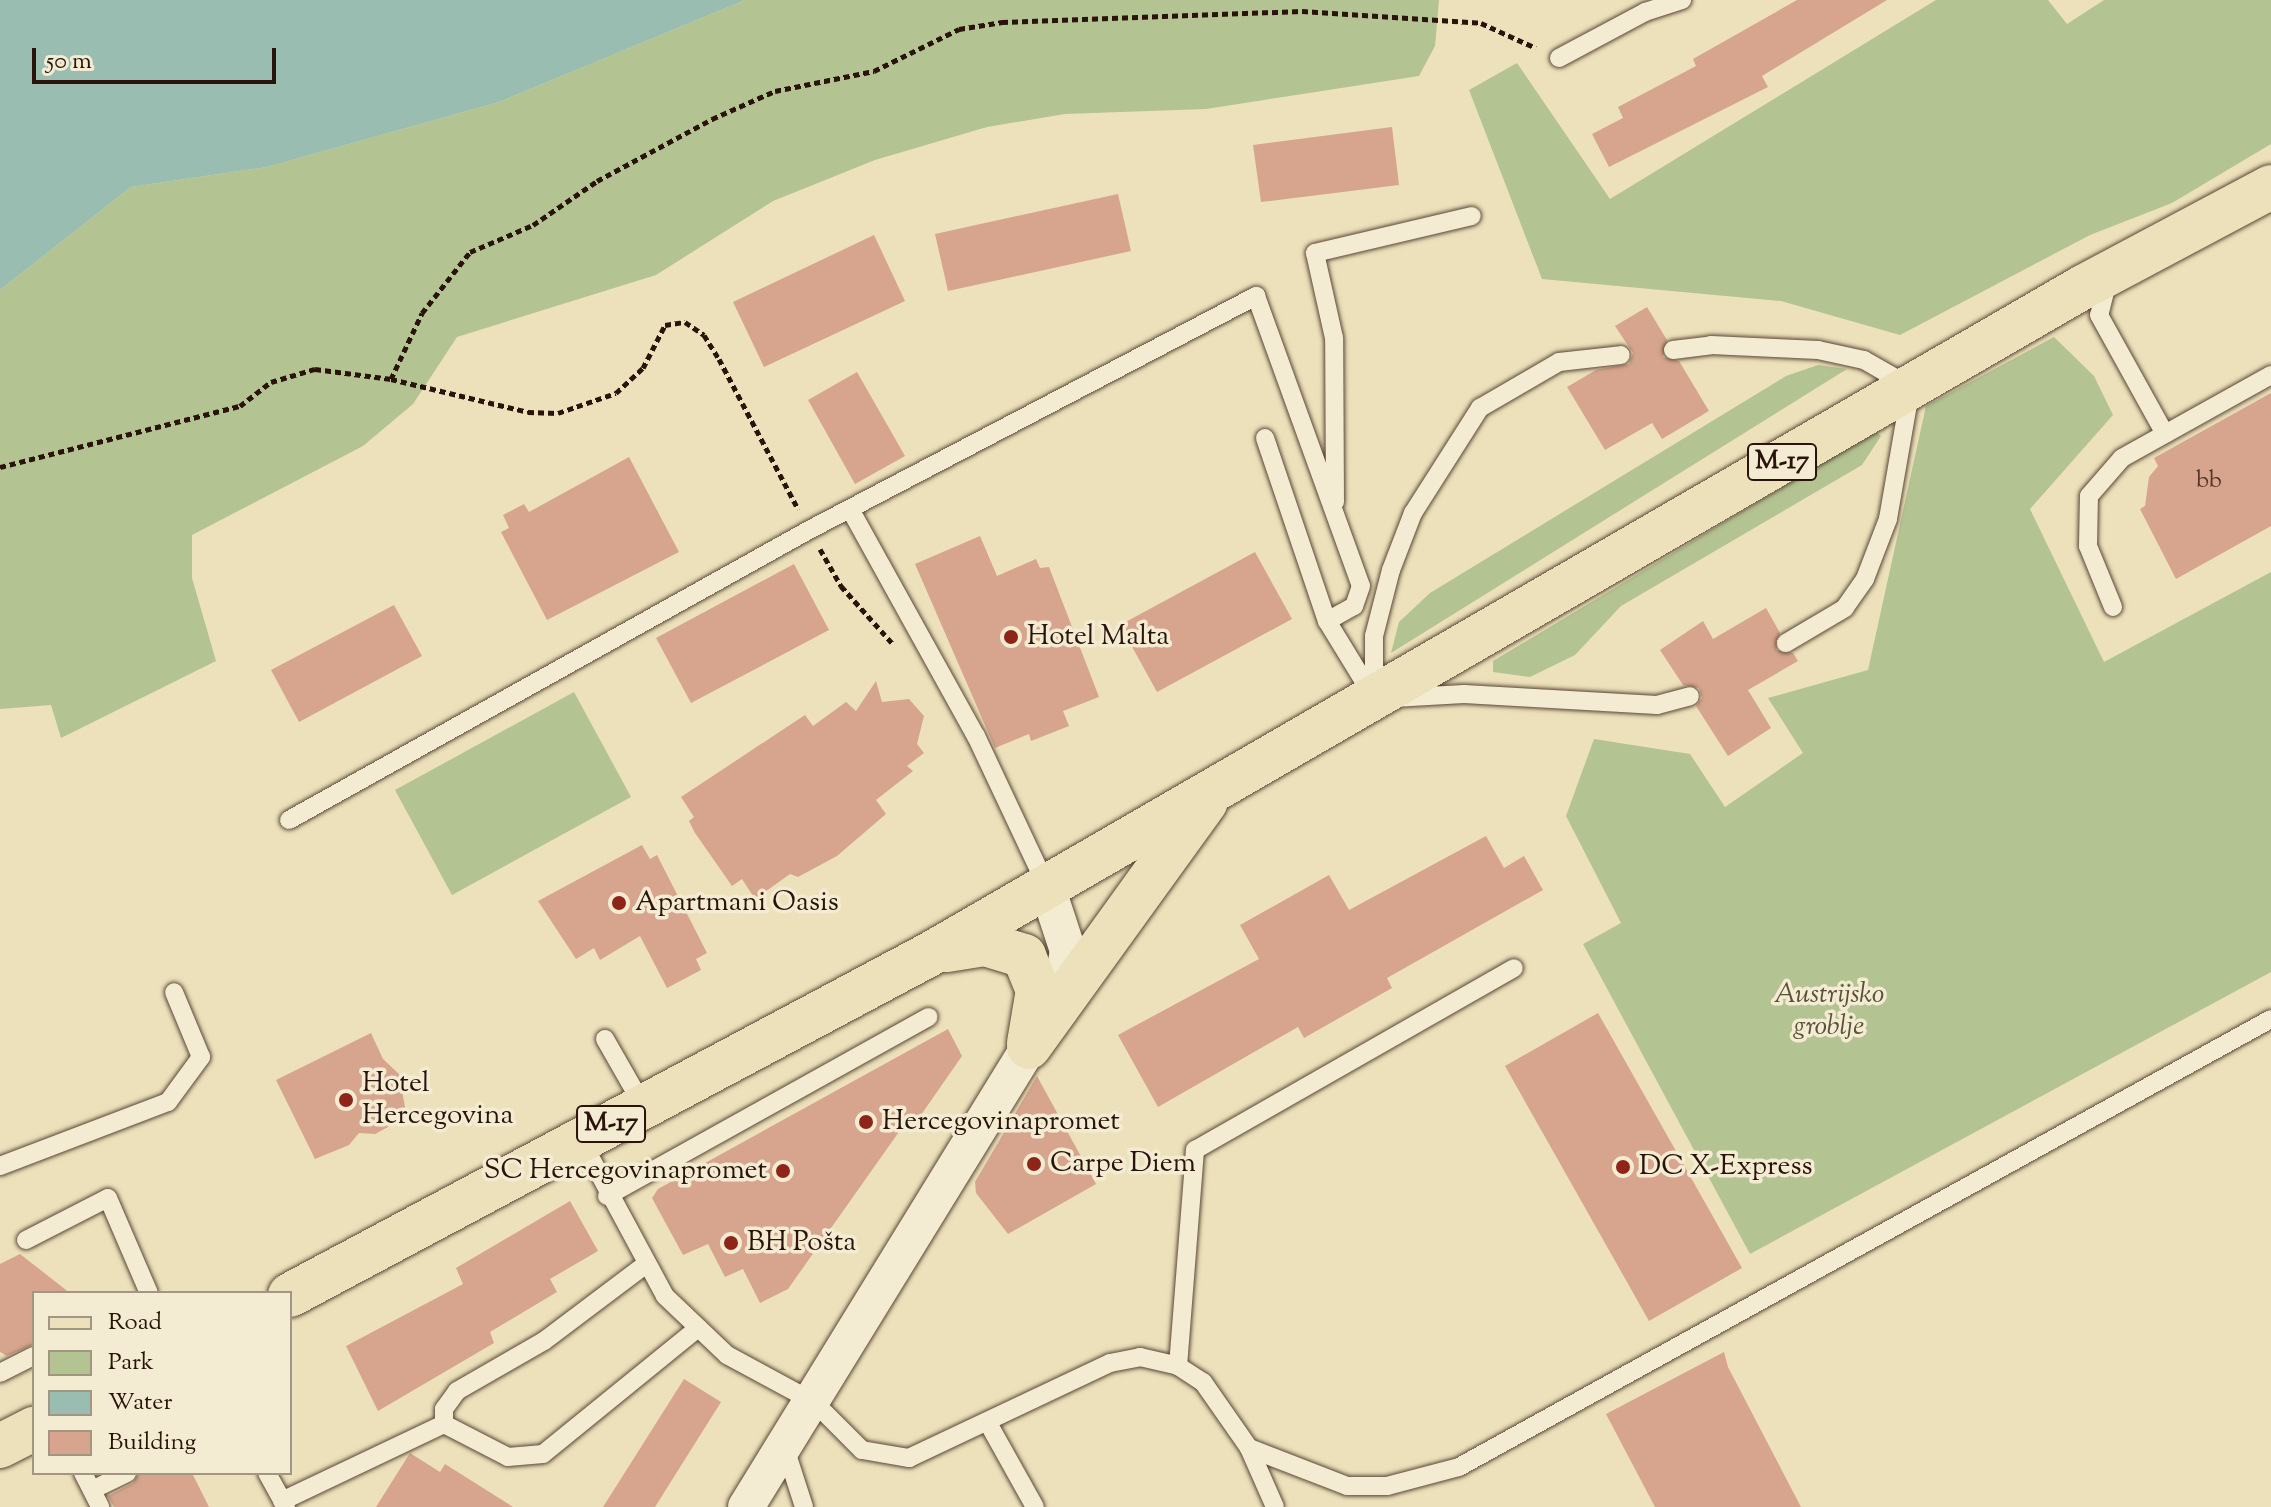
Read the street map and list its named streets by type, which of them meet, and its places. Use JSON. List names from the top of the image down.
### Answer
{
  "streets": {
    "main road": ["M-17"]
  },
  "parks": ["Austrijsko groblje"],
  "places": [
    "Hotel Malta",
    "Apartmani Oasis",
    "Hotel Hercegovina",
    "Hercegovinapromet",
    "Carpe Diem",
    "DC X-Express",
    "SC Hercegovinapromet",
    "BH Pošta"
  ],
  "house_numbers": ["bb"],
  "legend": [
    "Road",
    "Park",
    "Water",
    "Building"
  ],
  "scale_bar": "50 m"
}
